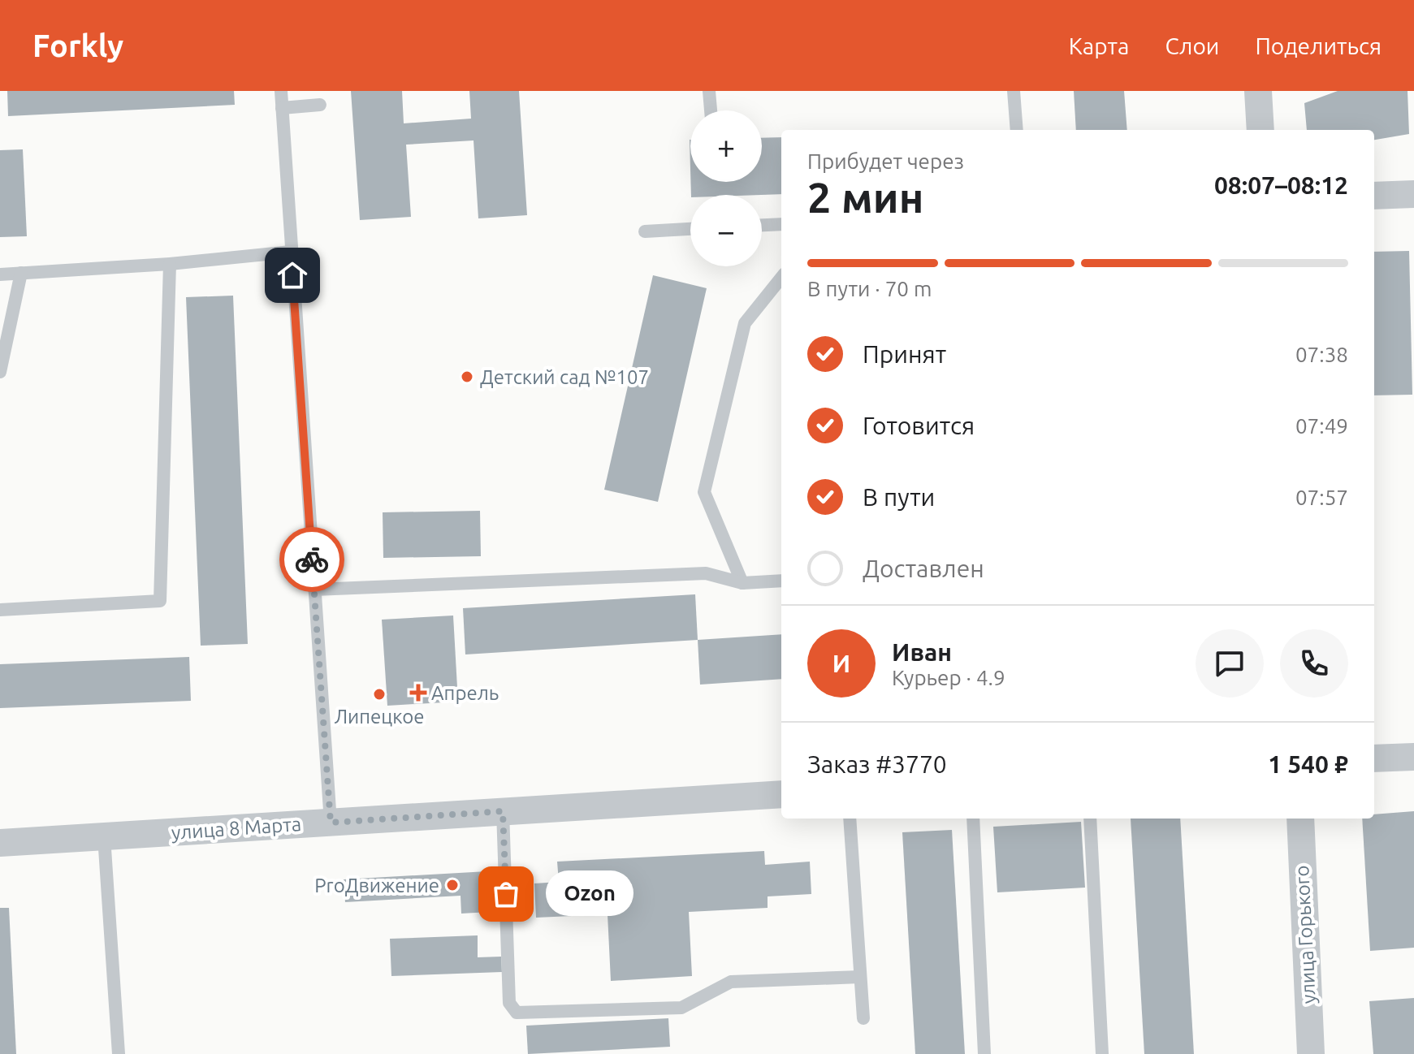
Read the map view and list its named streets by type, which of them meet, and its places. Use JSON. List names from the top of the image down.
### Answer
{
  "streets": {
    "street": ["улица 8 Марта", "улица Горького"]
  },
  "places": {
    "other": [
      "Детский сад №107",
      "Липецкое",
      "ProДвижение",
      "Ozon"
    ],
    "health": ["Апрель"]
  },
  "page": {
    "header": "Forkly",
    "nav": ["Карта", "Слои", "Поделиться"],
    "map_buttons": ["+", "−"],
    "heading": ["2 мин", "Прибудет через", "08:07–08:12"],
    "panel": [
      "Иван",
      "Курьер · 4.9",
      "Заказ #3770",
      "1 540 ₽"
    ],
    "bar": "В пути · 70 m",
    "list": [
      ["Принят", "07:38"],
      ["Готовится", "07:49"],
      ["В пути", "07:57"],
      "Доставлен"
    ],
    "round": "И",
    "bubble": "Ozon"
  }
}
